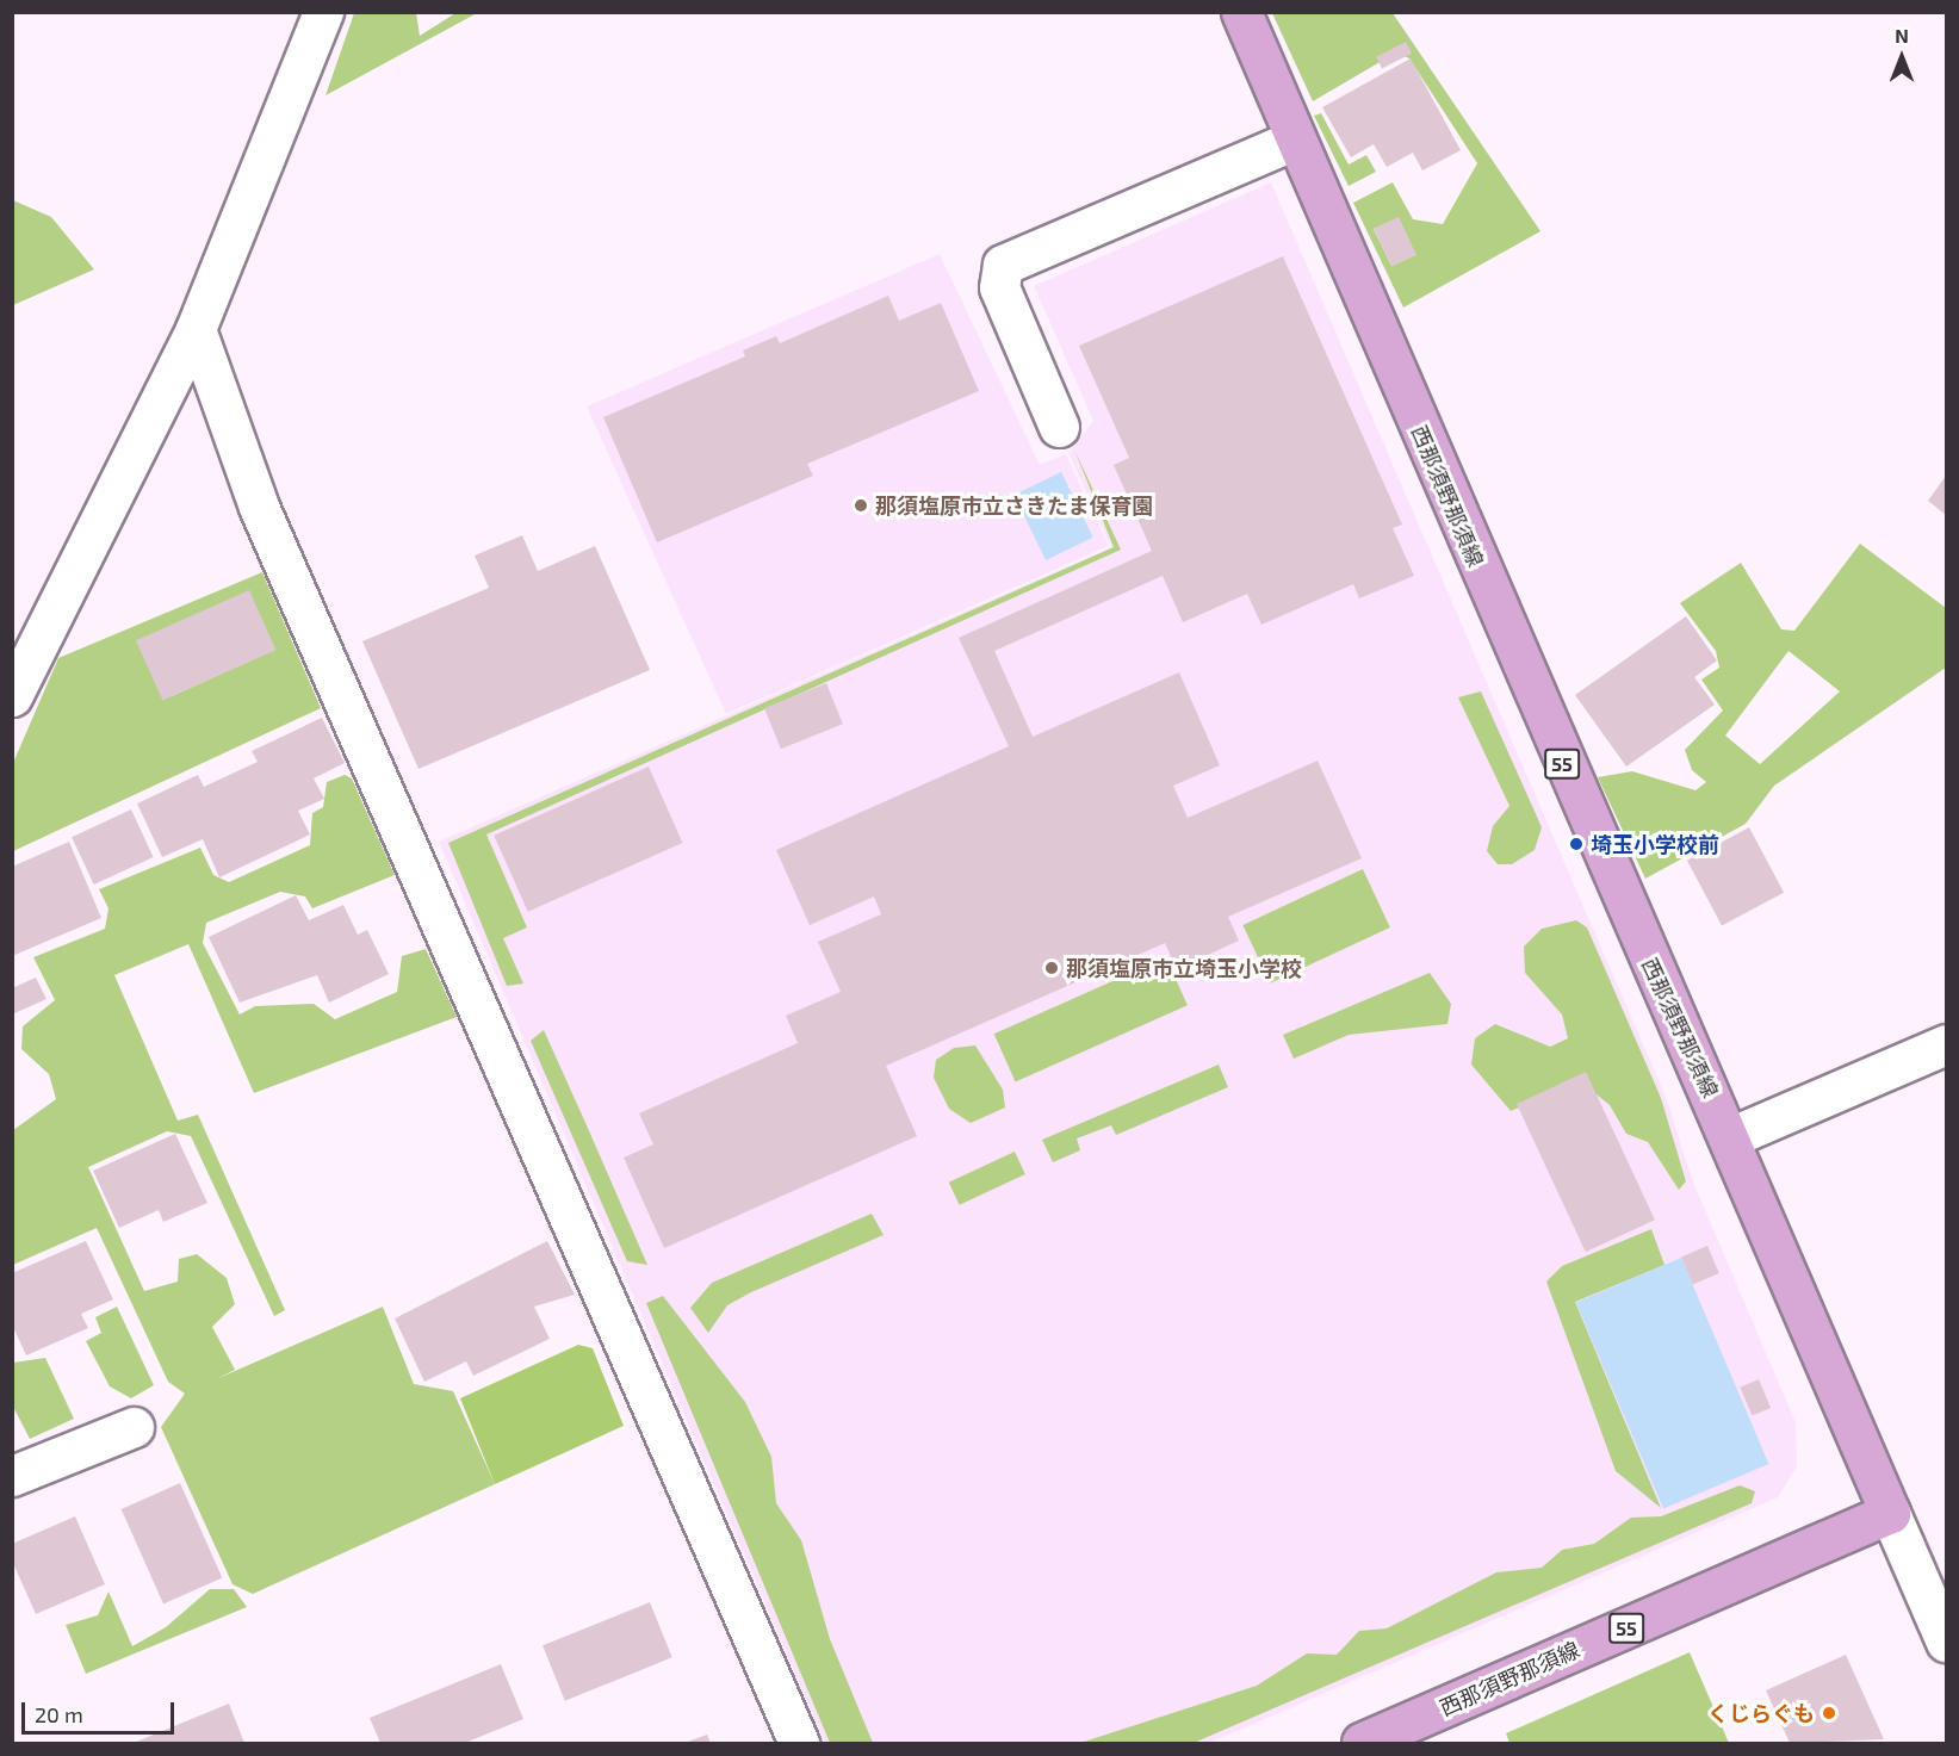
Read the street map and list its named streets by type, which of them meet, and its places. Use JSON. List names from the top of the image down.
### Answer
{
  "streets": {
    "main road": ["西那須野那須線", "55"]
  },
  "places": [
    "那須塩原市立さきたま保育園",
    "埼玉小学校前",
    "那須塩原市立埼玉小学校",
    "くじらぐも"
  ],
  "scale_bar": "20 m",
  "north": "top"
}
